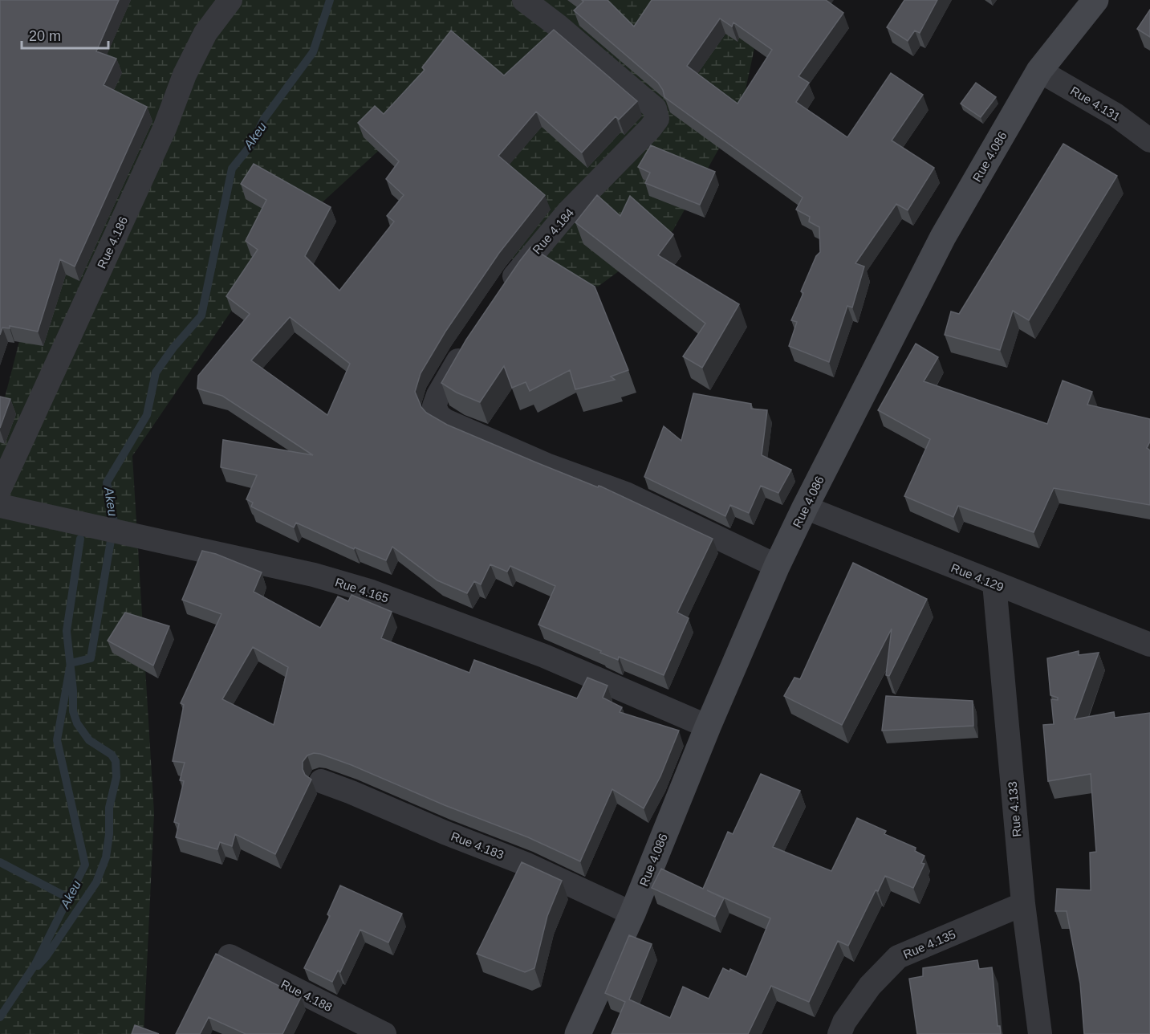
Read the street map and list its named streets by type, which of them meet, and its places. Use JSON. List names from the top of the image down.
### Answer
{
  "streets": {
    "street": [
      "Rue 4.131",
      "Rue 4.086",
      "Rue 4.184",
      "Rue 4.186",
      "Rue 4.129",
      "Rue 4.165",
      "Rue 4.133",
      "Rue 4.183",
      "Rue 4.135",
      "Rue 4.188"
    ]
  },
  "crossings": [
    ["Rue 4.131", "Rue 4.086"],
    ["Rue 4.086", "Rue 4.129"],
    ["Rue 4.086", "Rue 4.165"],
    ["Rue 4.086", "Rue 4.183"],
    ["Rue 4.129", "Rue 4.133"],
    ["Rue 4.133", "Rue 4.135"]
  ],
  "water": ["Akeu"],
  "scale_bar": "20 m"
}
